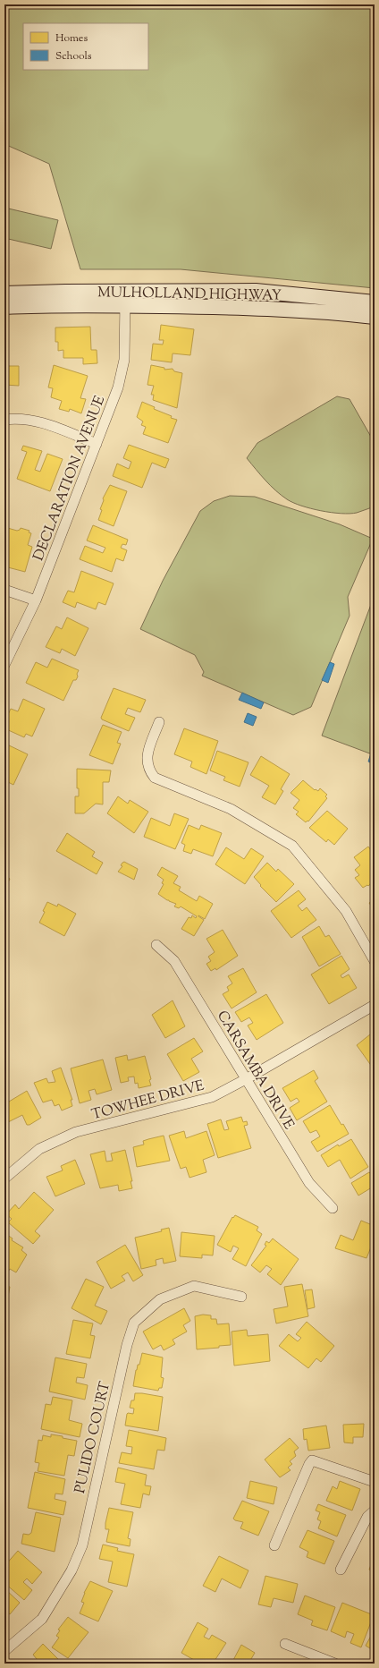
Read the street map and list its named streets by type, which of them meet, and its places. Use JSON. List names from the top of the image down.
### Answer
{
  "streets": {
    "main road": ["MULHOLLAND HIGHWAY"],
    "street": [
      "DECLARATION AVENUE",
      "CARSAMBA DRIVE",
      "TOWHEE DRIVE",
      "PULIDO COURT"
    ]
  },
  "crossings": [
    ["MULHOLLAND HIGHWAY", "DECLARATION AVENUE"],
    ["CARSAMBA DRIVE", "TOWHEE DRIVE"]
  ],
  "legend": ["Homes", "Schools"]
}
